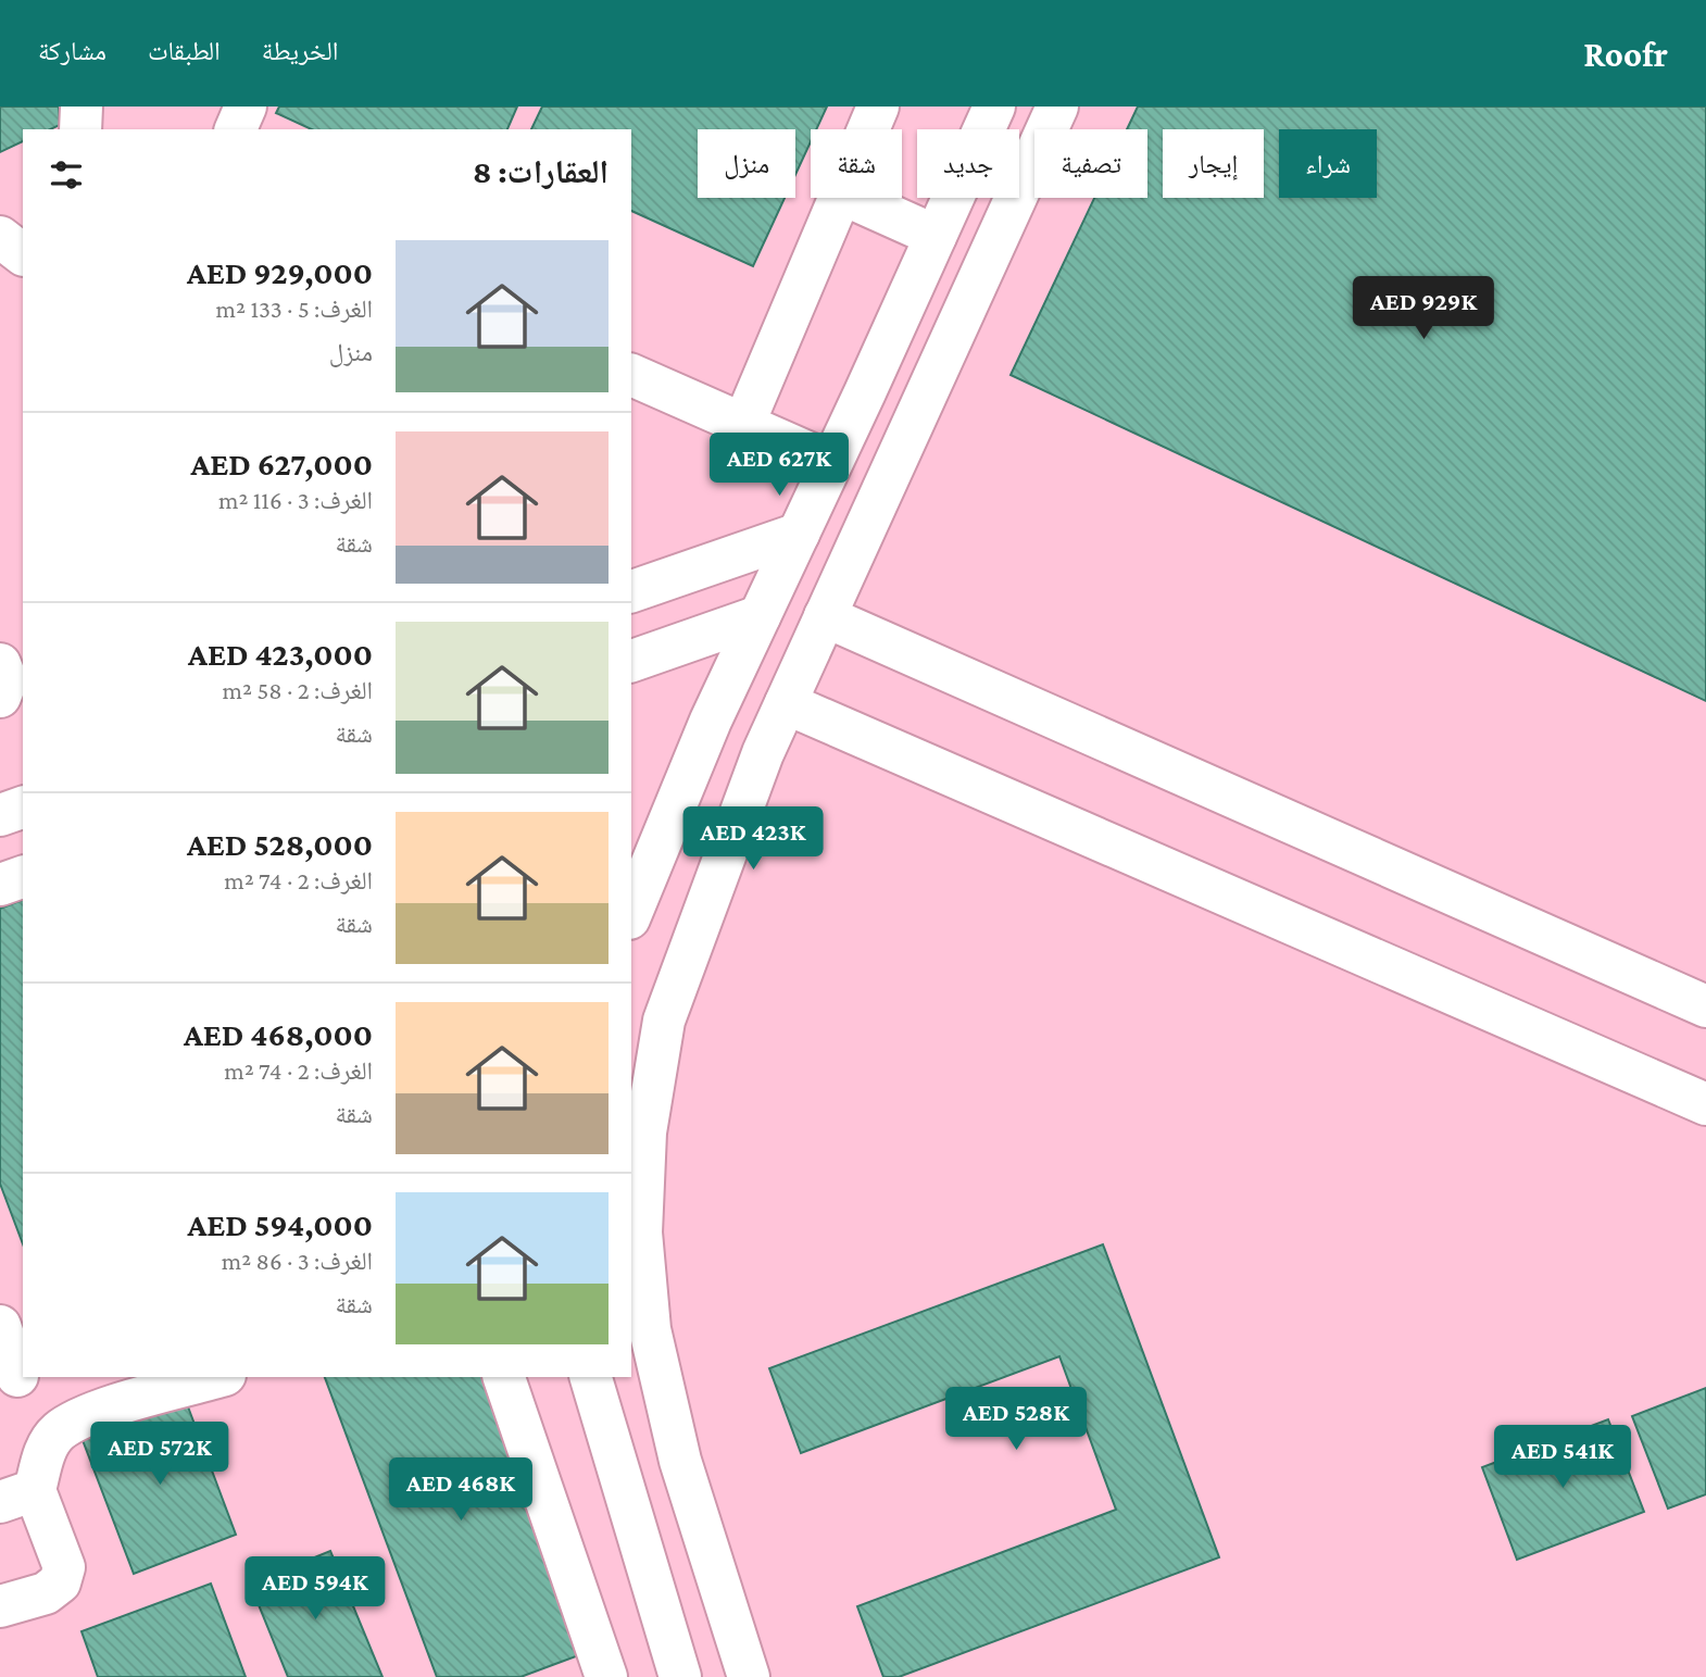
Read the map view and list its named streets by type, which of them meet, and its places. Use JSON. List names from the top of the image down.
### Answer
{
  "page": {
    "header": "Roofr",
    "nav": ["الخريطة", "الطبقات", "مشاركة"],
    "chip": [
      "شراء",
      "إيجار",
      "تصفية",
      "جديد",
      "شقة",
      "منزل"
    ],
    "heading": "العقارات: 8",
    "list": [
      {
        "name": "AED 929,000",
        "note": "الغرف: 5 · 133 m² · منزل"
      },
      {
        "name": "AED 627,000",
        "note": "الغرف: 3 · 116 m² · شقة"
      },
      {
        "name": "AED 423,000",
        "note": "الغرف: 2 · 58 m² · شقة"
      },
      {
        "name": "AED 528,000",
        "note": "الغرف: 2 · 74 m² · شقة"
      },
      {
        "name": "AED 468,000",
        "note": "الغرف: 2 · 74 m² · شقة"
      },
      {
        "name": "AED 594,000",
        "note": "الغرف: 3 · 86 m² · شقة"
      }
    ],
    "price": [
      "AED 929K",
      "AED 627K",
      "AED 423K",
      "AED 528K",
      "AED 572K",
      "AED 541K",
      "AED 468K",
      "AED 594K"
    ]
  }
}
